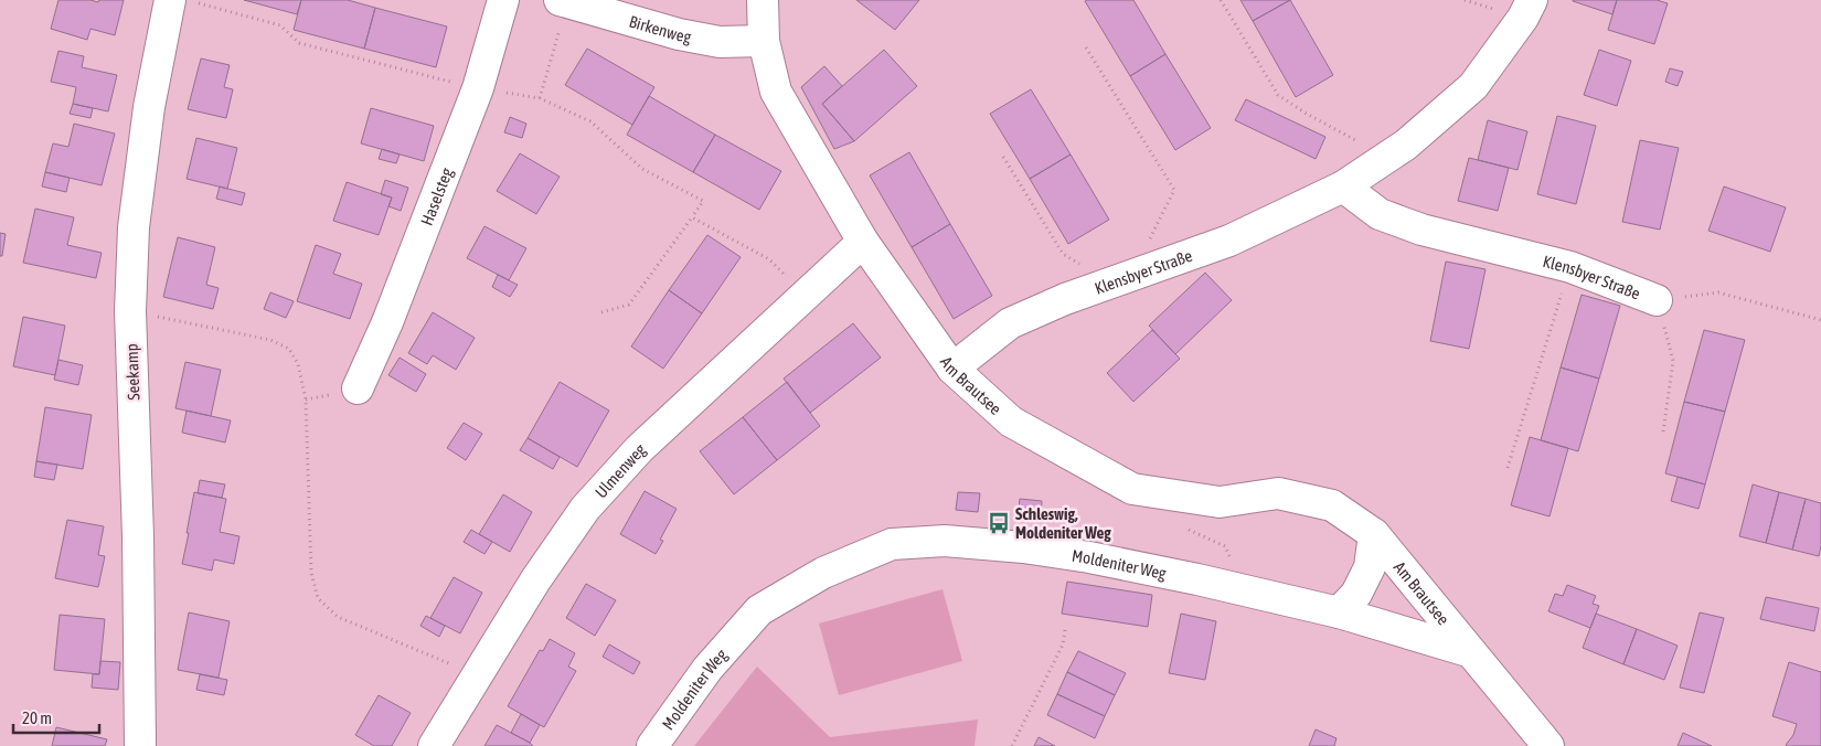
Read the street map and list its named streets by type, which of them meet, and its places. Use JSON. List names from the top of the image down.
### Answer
{
  "streets": {
    "street": [
      "Birkenweg",
      "Haselsteg",
      "Klensbyer Straße",
      "Seekamp",
      "Am Brautsee",
      "Ulmenweg",
      "Moldeniter Weg"
    ]
  },
  "crossings": [
    ["Birkenweg", "Am Brautsee"],
    ["Klensbyer Straße", "Am Brautsee"],
    ["Am Brautsee", "Ulmenweg"],
    ["Am Brautsee", "Moldeniter Weg"]
  ],
  "places": {
    "bus stop": ["Schleswig, Moldeniter Weg"]
  },
  "scale_bar": "20 m"
}
